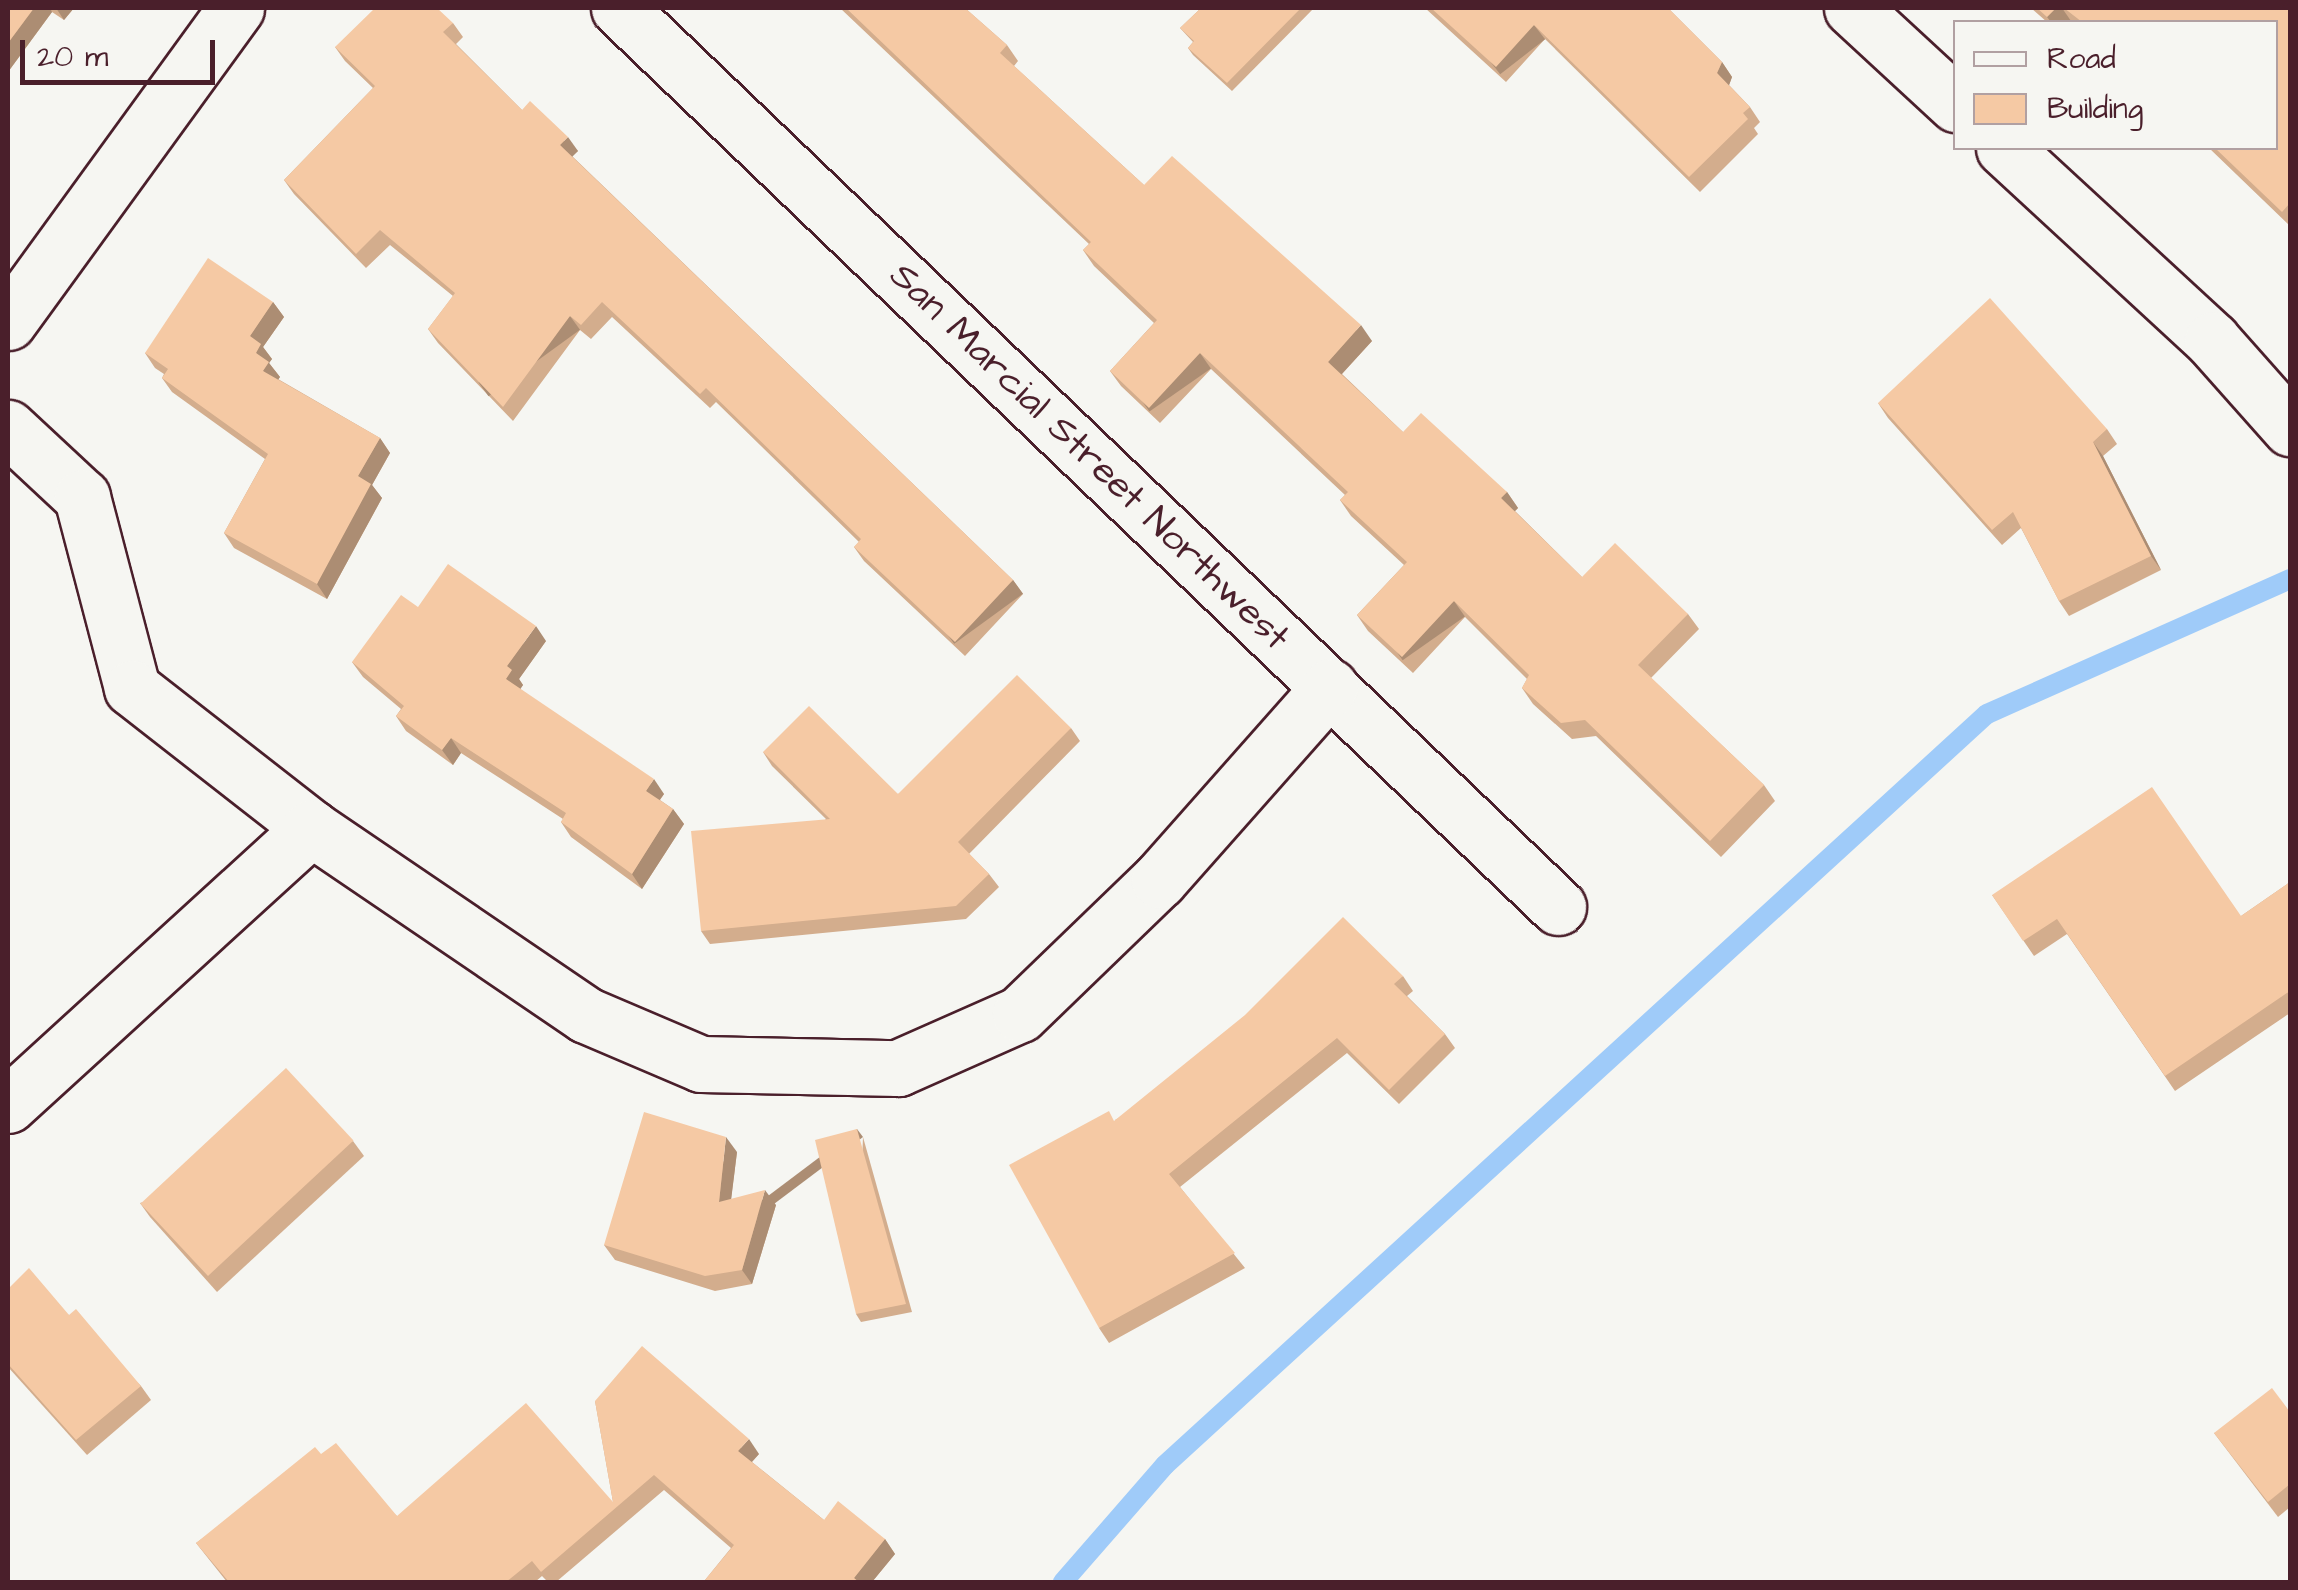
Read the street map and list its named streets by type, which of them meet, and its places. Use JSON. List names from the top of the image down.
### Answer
{
  "streets": {
    "street": ["San Marcial Street Northwest"]
  },
  "legend": ["Road", "Building"],
  "scale_bar": "20 m"
}
